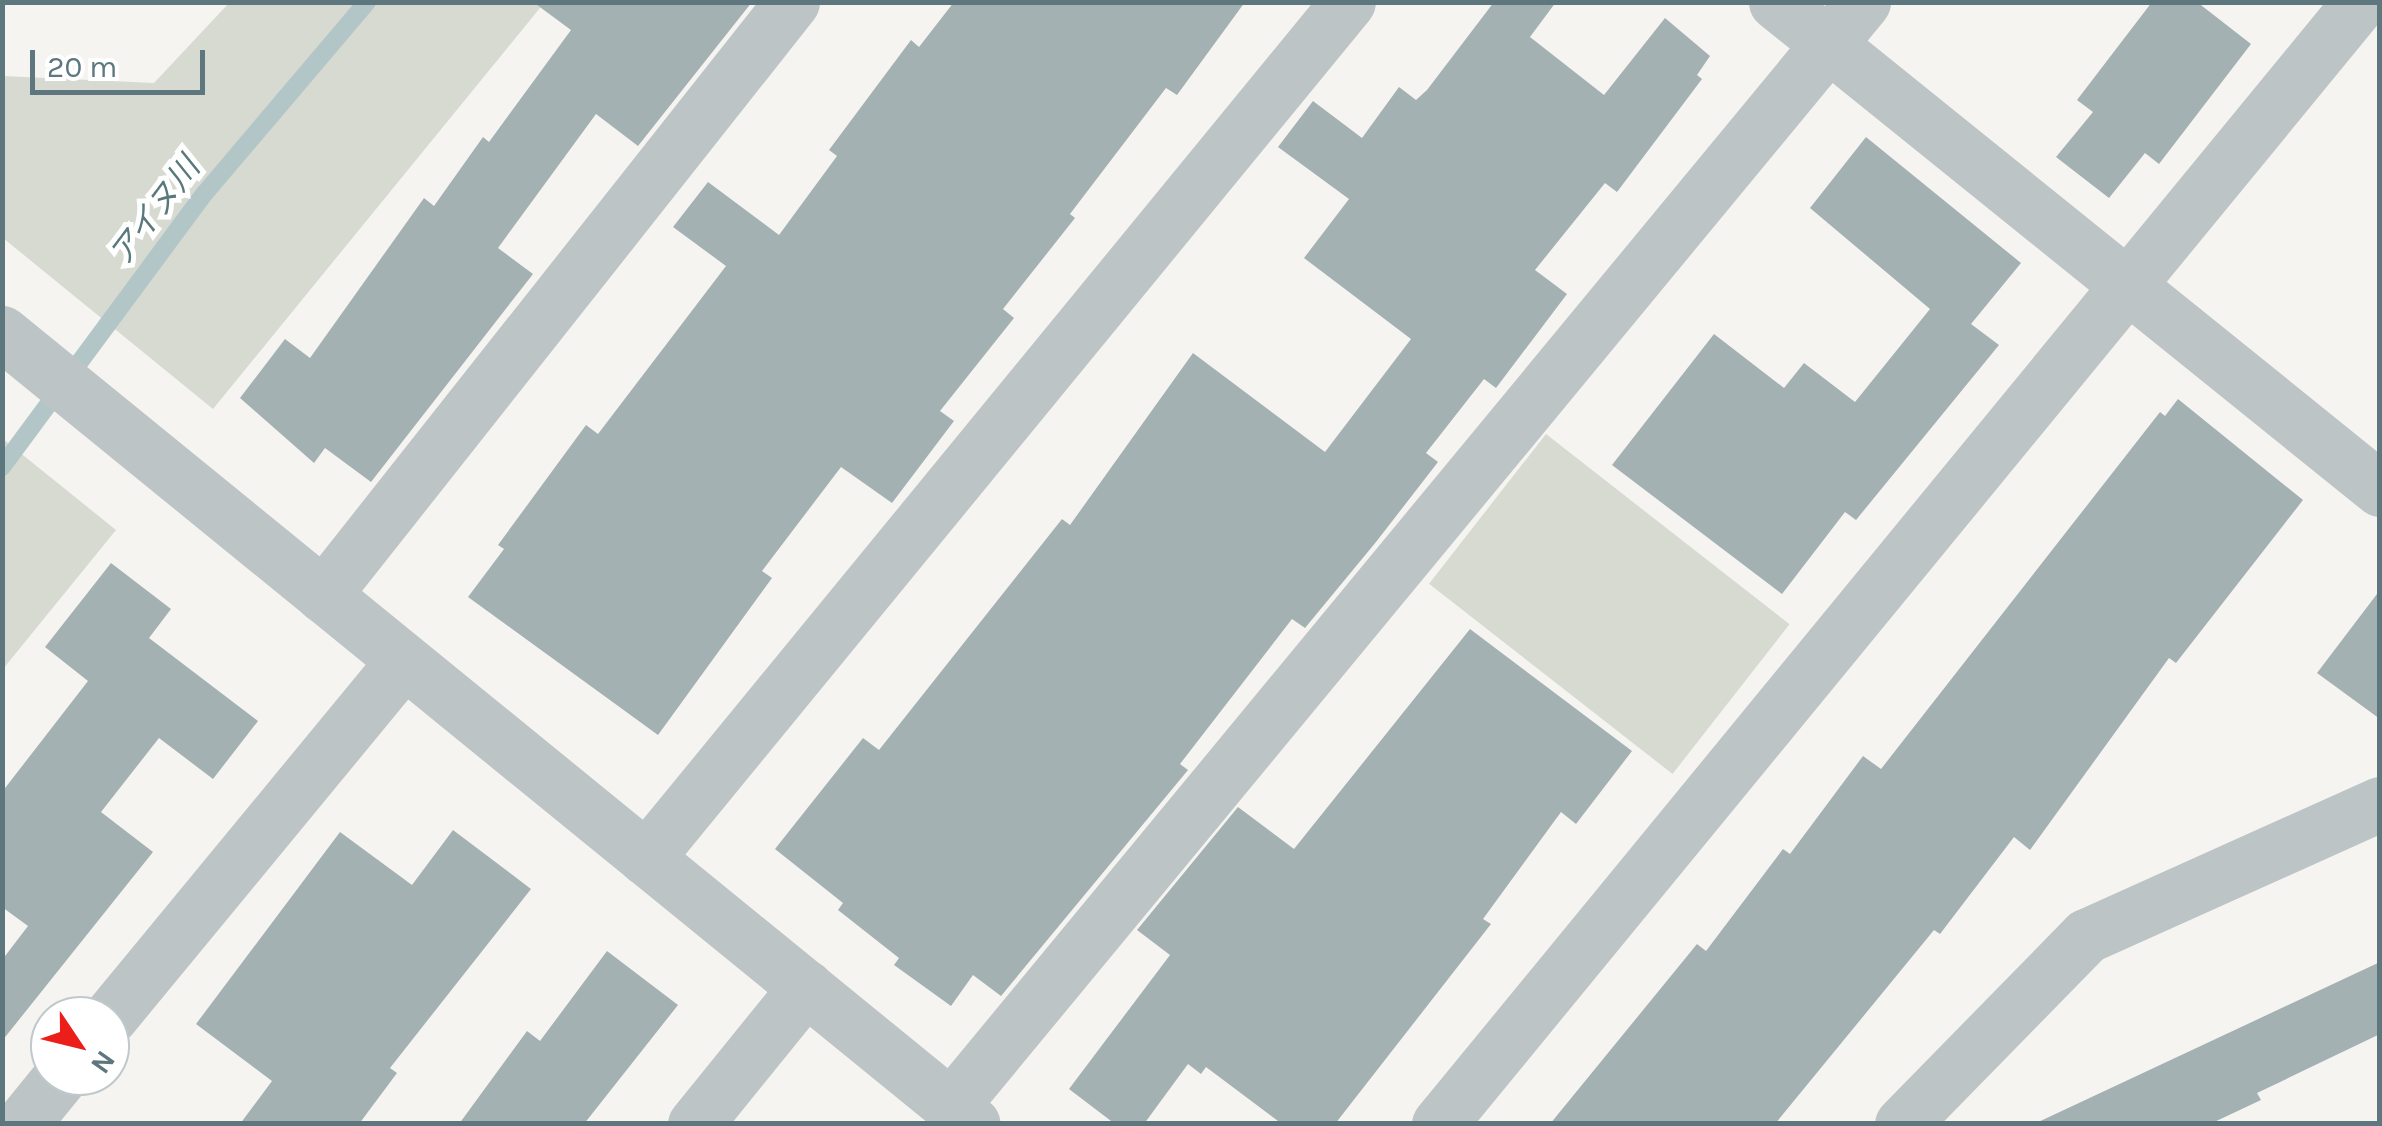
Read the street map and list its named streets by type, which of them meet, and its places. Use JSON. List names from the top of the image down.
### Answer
{
  "water": ["アイヌ川"],
  "scale_bar": "20 m",
  "north": "bottom right"
}
